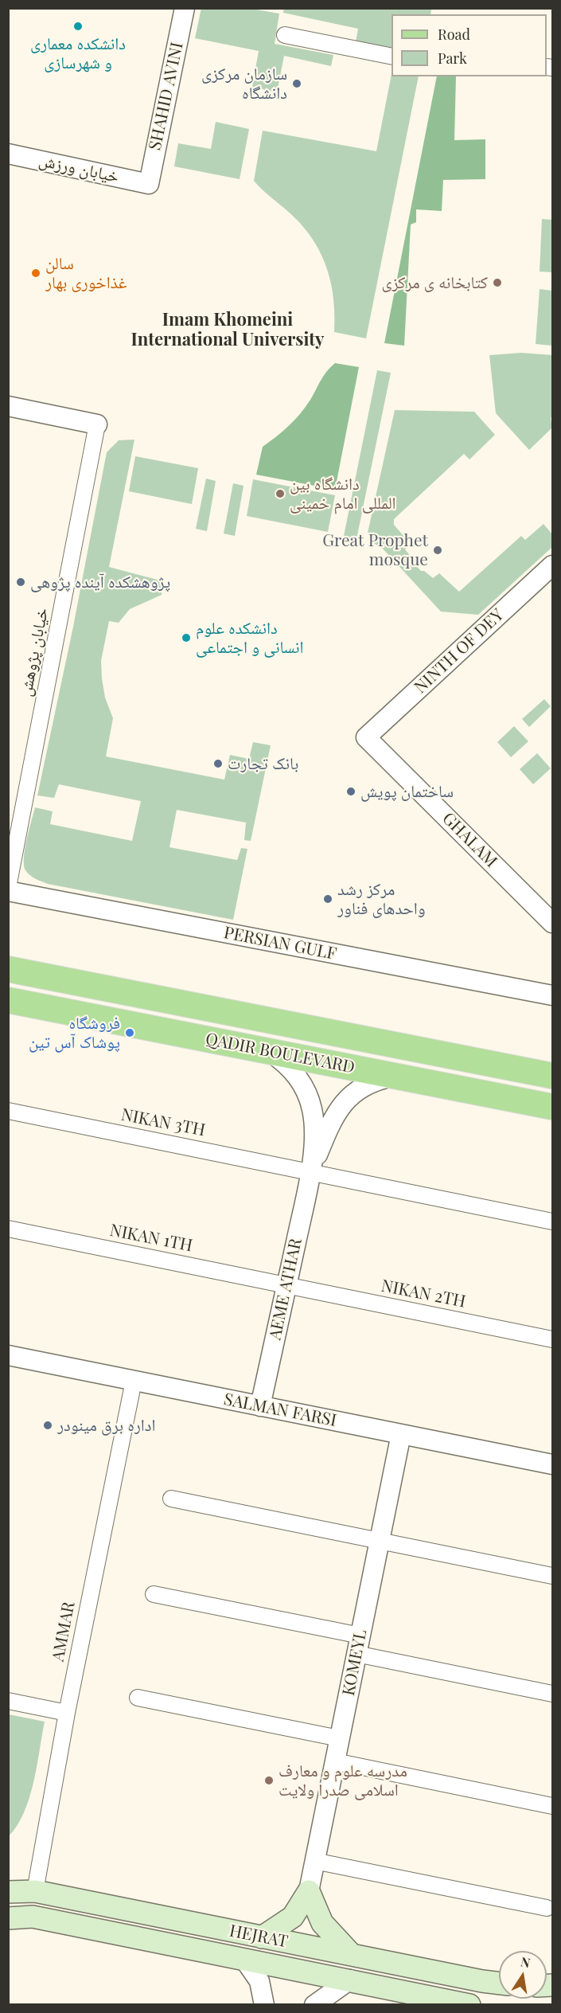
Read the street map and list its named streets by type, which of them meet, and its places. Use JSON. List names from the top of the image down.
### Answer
{
  "streets": {
    "main road": ["QADIR BOULEVARD", "HEJRAT"],
    "street": [
      "SHAHID AVINI",
      "خیابان ورزش",
      "NINTH OF DEY",
      "خیابان پژوهش",
      "GHALAM",
      "PERSIAN GULF",
      "NIKAN 3TH",
      "NIKAN 1TH",
      "AEME ATHAR",
      "NIKAN 2TH",
      "SALMAN FARSI",
      "AMMAR",
      "KOMEYL"
    ]
  },
  "crossings": [
    ["SHAHID AVINI", "خیابان ورزش"],
    ["NINTH OF DEY", "GHALAM"],
    ["خیابان پژوهش", "PERSIAN GULF"],
    ["QADIR BOULEVARD", "AEME ATHAR"],
    ["NIKAN 3TH", "AEME ATHAR"],
    ["NIKAN 1TH", "AEME ATHAR"],
    ["NIKAN 1TH", "NIKAN 2TH"],
    ["AEME ATHAR", "NIKAN 2TH"],
    ["AEME ATHAR", "SALMAN FARSI"],
    ["SALMAN FARSI", "AMMAR"],
    ["SALMAN FARSI", "KOMEYL"],
    ["AMMAR", "HEJRAT"]
  ],
  "districts": ["Imam Khomeini International University"],
  "places": [
    "دانشکده معماری و شهرسازی",
    "سازمان مرکزی دانشگاه",
    "سالن غذاخوری بهار",
    "کتابخانه ی مرکزی",
    "دانشگاه بین المللی امام خمینی",
    "Great Prophet mosque",
    "پژوهشکده آینده پژوهی",
    "دانشکده علوم انسانی و اجتماعی",
    "بانک تجارت",
    "ساختمان پویش",
    "مرکز رشد واحدهای فناور",
    "فروشگاه پوشاک آس تین",
    "اداره برق مینودر",
    "مدرسه علوم و معارف اسلامی صدرا ولایت"
  ],
  "legend": ["Road", "Park"],
  "north": "top"
}
